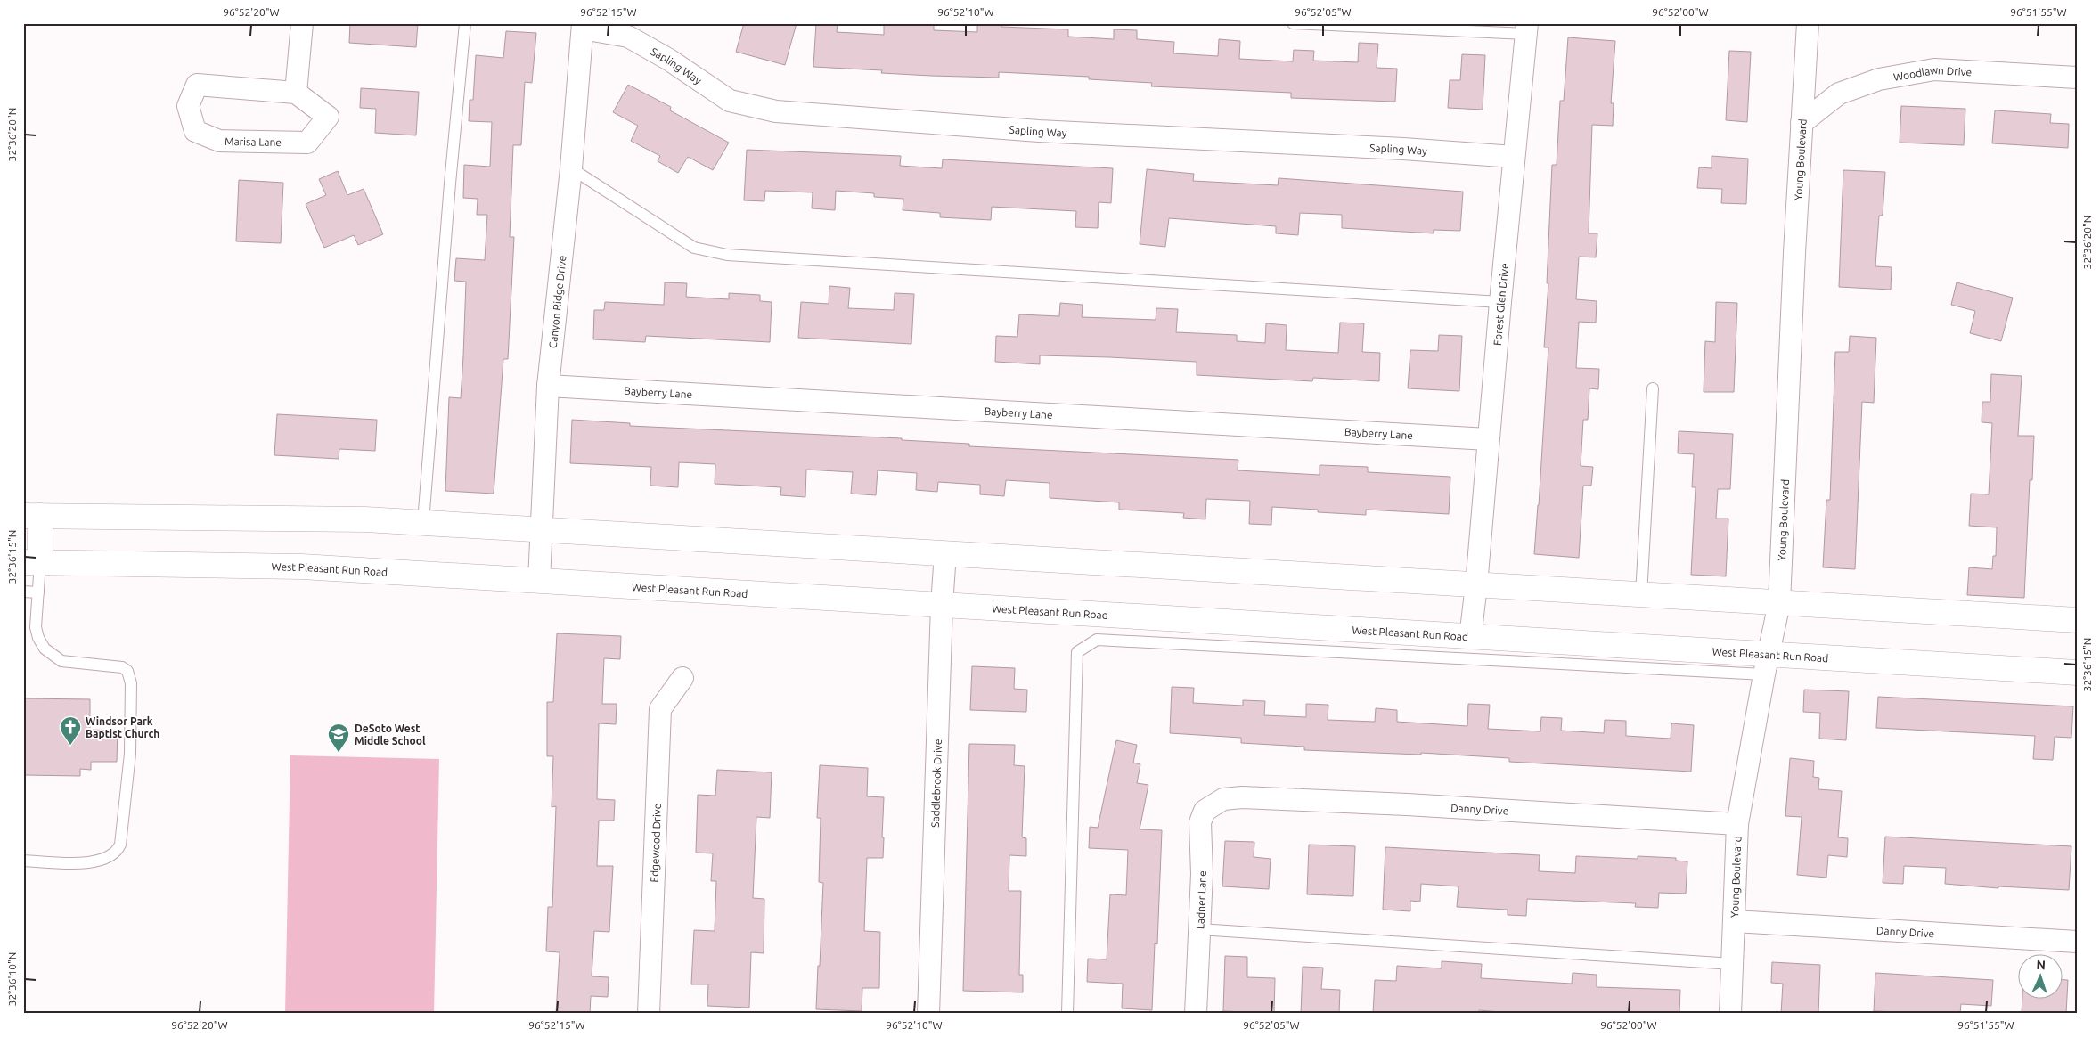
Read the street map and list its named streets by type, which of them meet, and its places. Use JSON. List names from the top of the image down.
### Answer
{
  "streets": {
    "main road": ["West Pleasant Run Road"],
    "street": [
      "Sapling Way",
      "Woodlawn Drive",
      "Marisa Lane",
      "Young Boulevard",
      "Canyon Ridge Drive",
      "Forest Glen Drive",
      "Bayberry Lane",
      "Saddlebrook Drive",
      "Danny Drive",
      "Edgewood Drive",
      "Ladner Lane"
    ]
  },
  "crossings": [
    ["Sapling Way", "Canyon Ridge Drive"],
    ["Sapling Way", "Forest Glen Drive"],
    ["Woodlawn Drive", "Young Boulevard"],
    ["Young Boulevard", "West Pleasant Run Road"],
    ["Young Boulevard", "Danny Drive"],
    ["Canyon Ridge Drive", "Bayberry Lane"],
    ["Canyon Ridge Drive", "West Pleasant Run Road"],
    ["Forest Glen Drive", "Bayberry Lane"],
    ["Forest Glen Drive", "West Pleasant Run Road"],
    ["West Pleasant Run Road", "Saddlebrook Drive"],
    ["Danny Drive", "Ladner Lane"]
  ],
  "places": {
    "church": ["Windsor Park Baptist Church"],
    "school or university": ["DeSoto West Middle School"]
  },
  "north": "top",
  "coordinates": [
    "96°52'20\"W",
    "96°52'15\"W",
    "96°52'10\"W",
    "96°52'05\"W",
    "96°52'00\"W",
    "96°51'55\"W",
    "32°36'20\"N",
    "32°36'15\"N",
    "32°36'10\"N"
  ]
}
